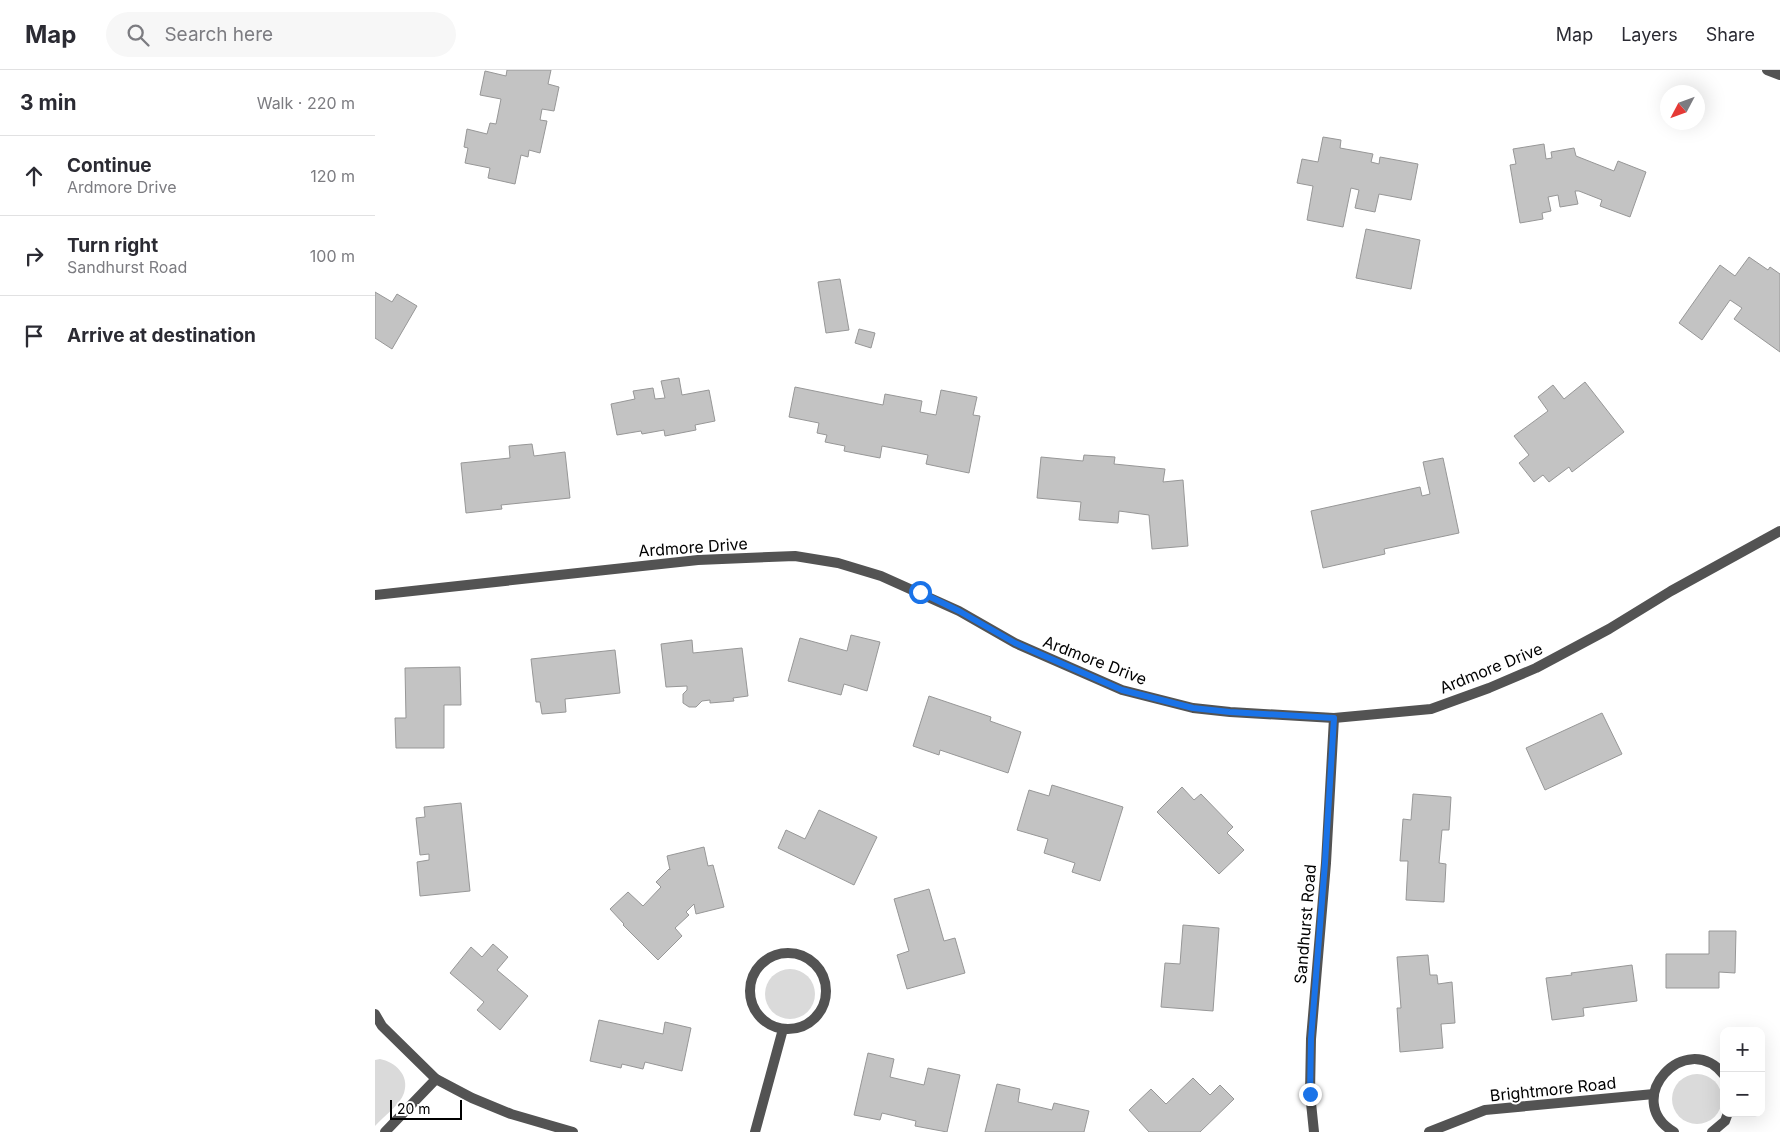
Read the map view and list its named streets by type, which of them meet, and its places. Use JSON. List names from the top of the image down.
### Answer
{
  "streets": {
    "street": ["Ardmore Drive", "Sandhurst Road", "Brightmore Road"]
  },
  "crossings": [
    ["Ardmore Drive", "Sandhurst Road"]
  ],
  "scale_bar": "20 m",
  "north": "bottom left",
  "page": {
    "header": "Map",
    "search": "Search here",
    "nav": ["Map", "Layers", "Share"],
    "heading": ["3 min", "Walk · 220 m"],
    "list": [
      ["Continue", "Ardmore Drive", "120 m"],
      ["Turn right", "Sandhurst Road", "100 m"],
      "Arrive at destination"
    ],
    "map_buttons": ["+", "−"],
    "scale": "20 m"
  }
}
